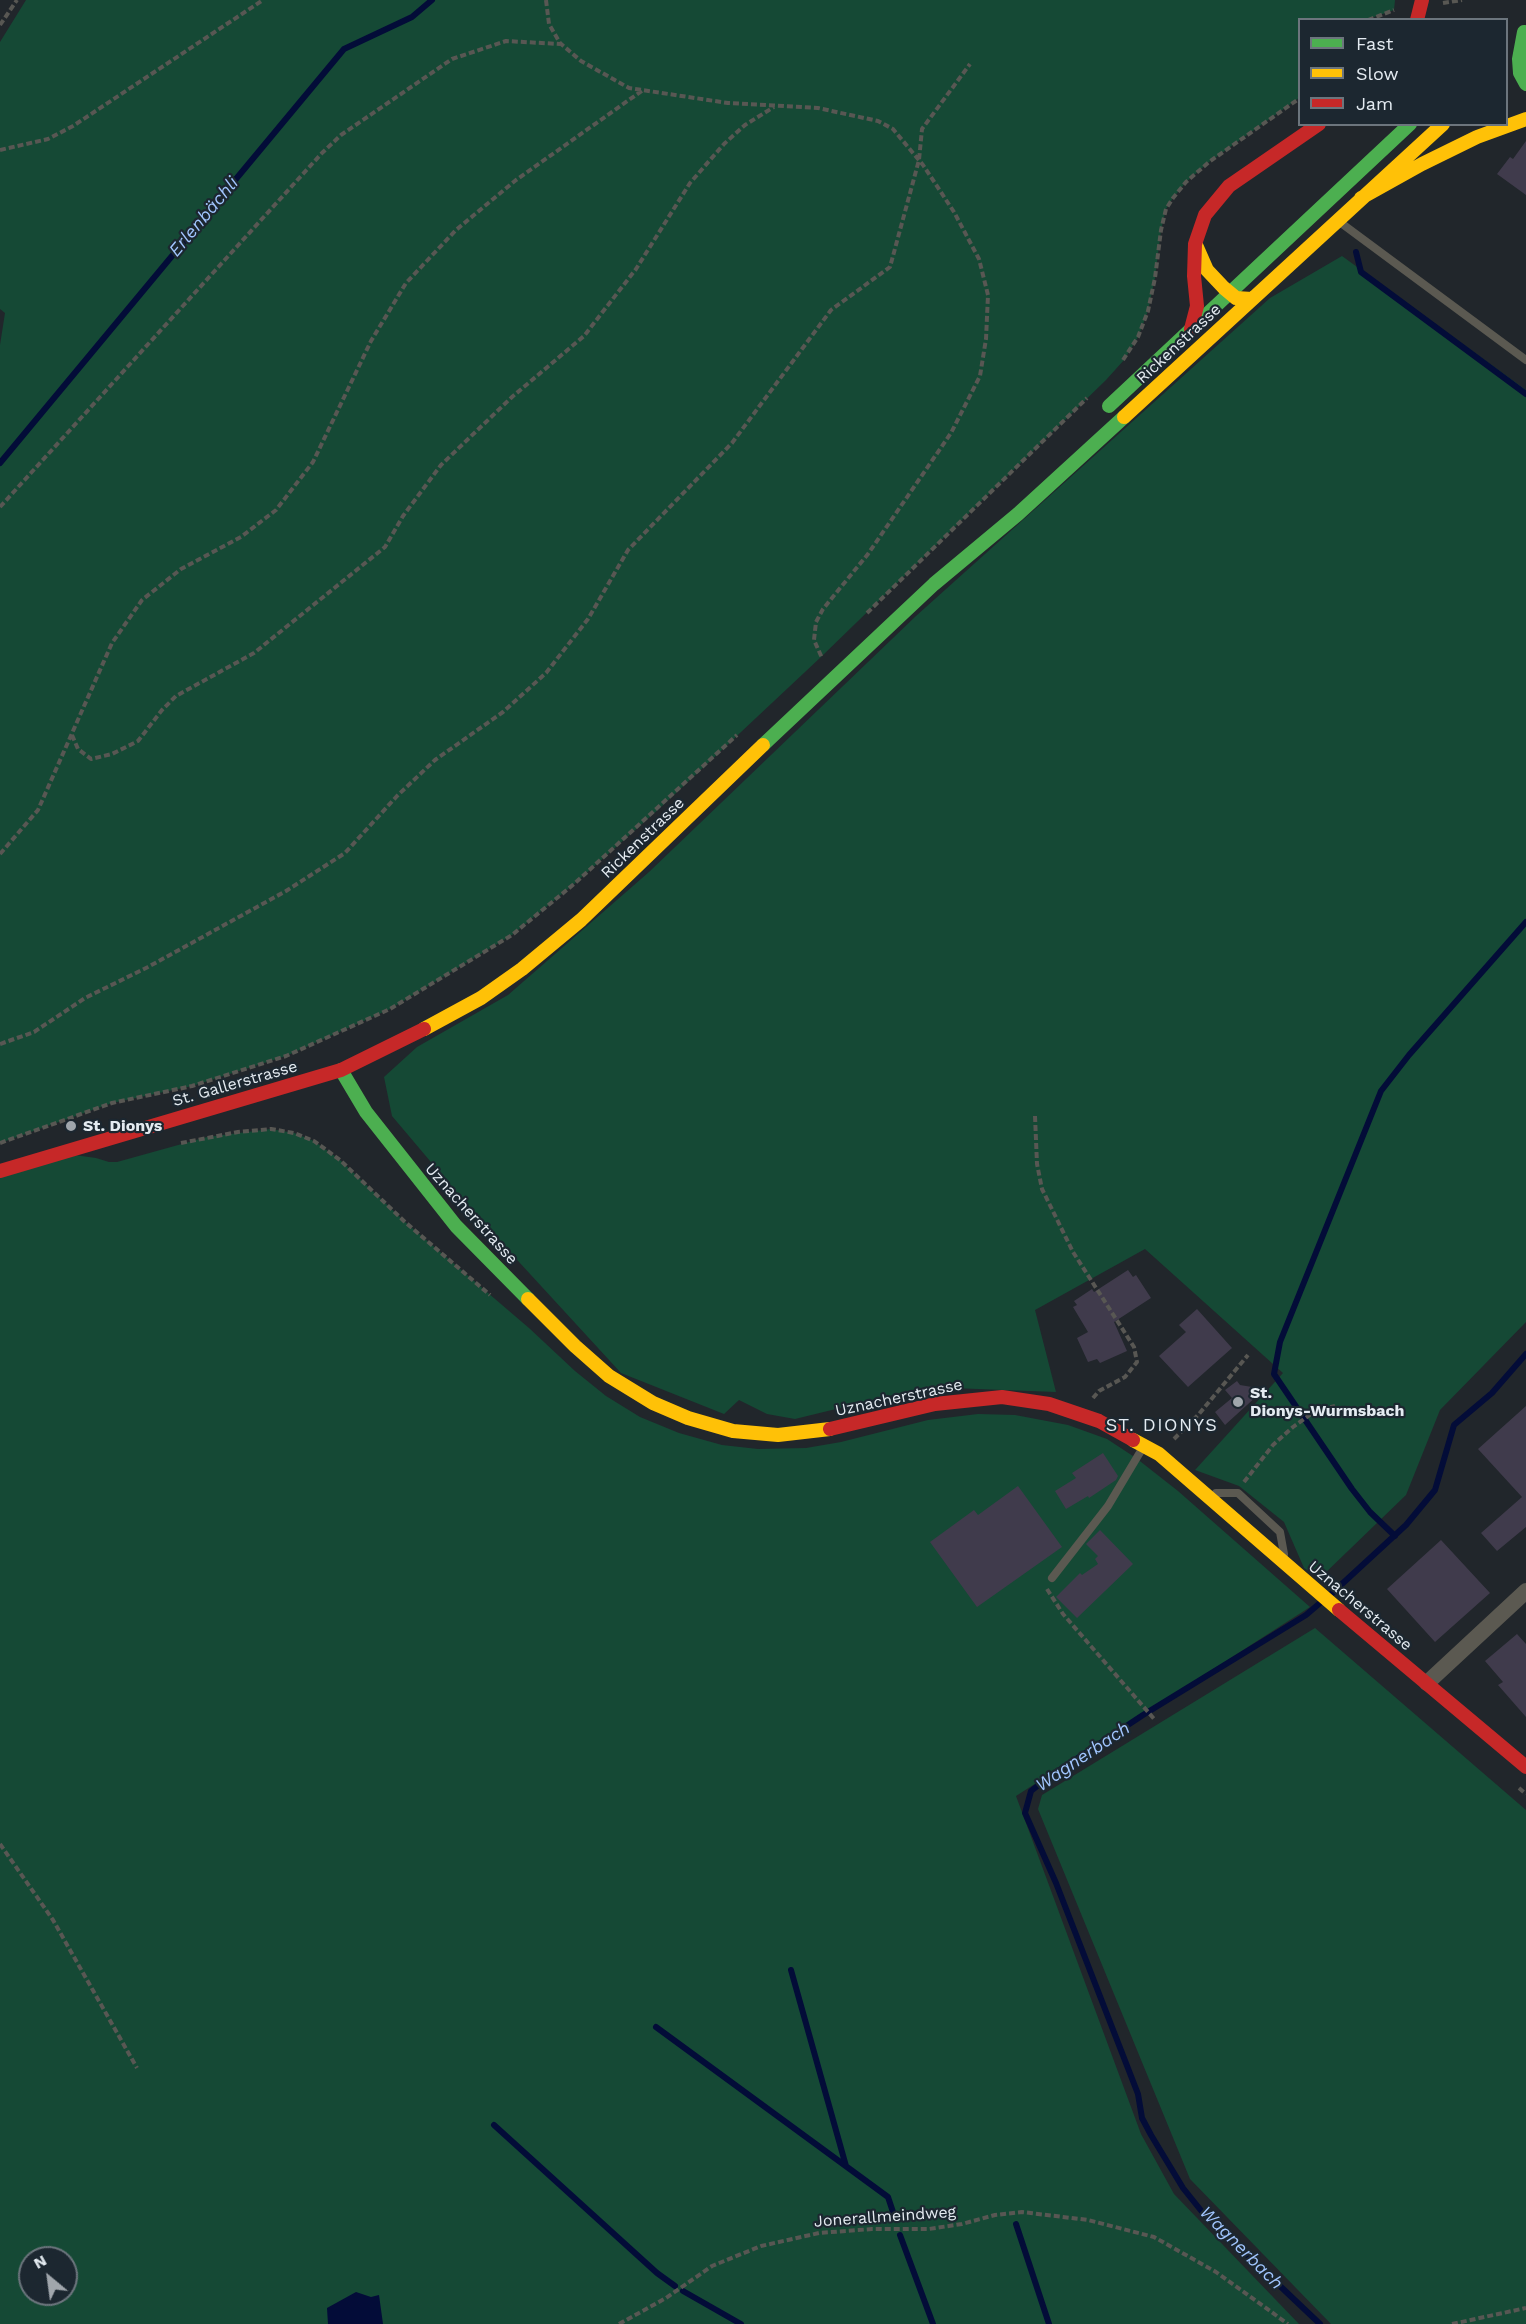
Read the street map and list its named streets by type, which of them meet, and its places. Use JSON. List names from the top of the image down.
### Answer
{
  "streets": {
    "main road": ["Rickenstrasse", "St. Gallerstrasse", "Uznacherstrasse"],
    "path": ["Jonerallmeindweg"]
  },
  "crossings": [
    ["Rickenstrasse", "St. Gallerstrasse"],
    ["Rickenstrasse", "Uznacherstrasse"],
    ["St. Gallerstrasse", "Uznacherstrasse"]
  ],
  "districts": ["ST. DIONYS"],
  "water": ["Erlenbächli", "Wagnerbach"],
  "places": ["St. Dionys", "St. Dionys-Wurmsbach"],
  "legend": ["Fast", "Slow", "Jam"],
  "north": "top left"
}
